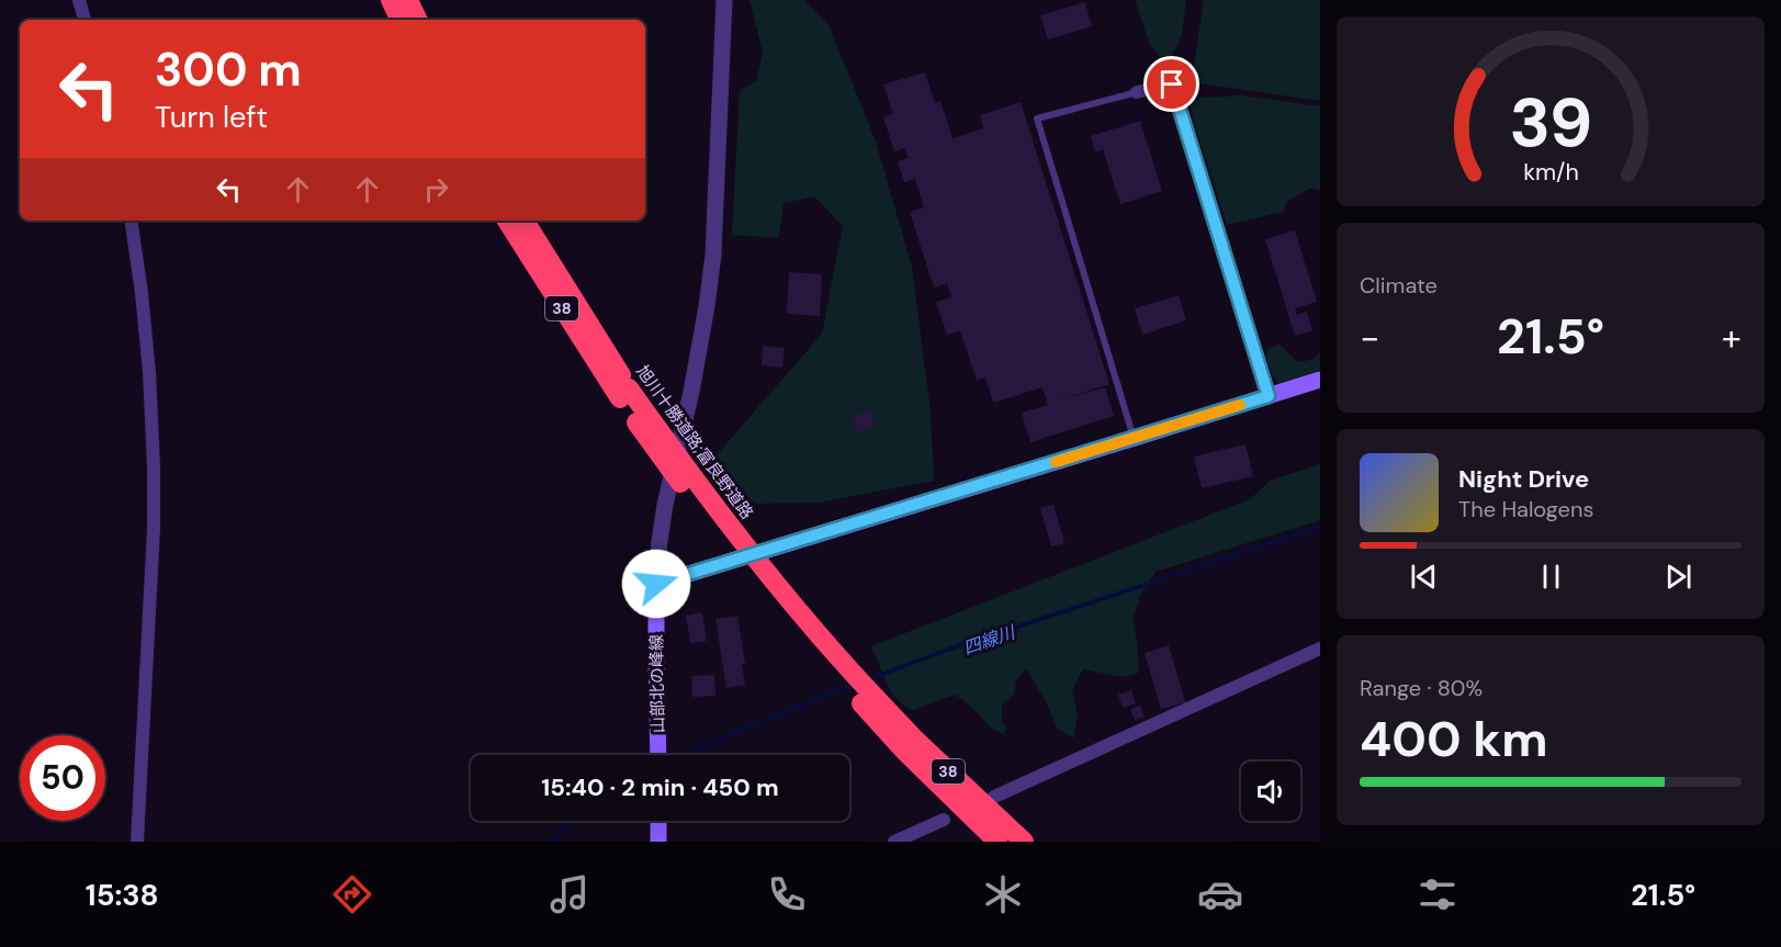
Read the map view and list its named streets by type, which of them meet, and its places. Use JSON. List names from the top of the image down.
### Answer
{
  "streets": {
    "highway": ["38", "旭川十勝道路;富良野道路"],
    "main road": ["山部北の峰線"]
  },
  "water": ["四線川"],
  "page": {
    "turn": ["300 m", "Turn left"],
    "tile": [
      "Climate",
      ["Range · 80%", "400 km"]
    ],
    "heat": ["−", "21.5°", "+"],
    "song": ["Night Drive", "The Halogens"],
    "limit": "50",
    "trip": "15:40 · 2 min · 450 m",
    "tabs": ["15:38", "21.5°"],
    "gauge": ["39", "km/h"]
  }
}
